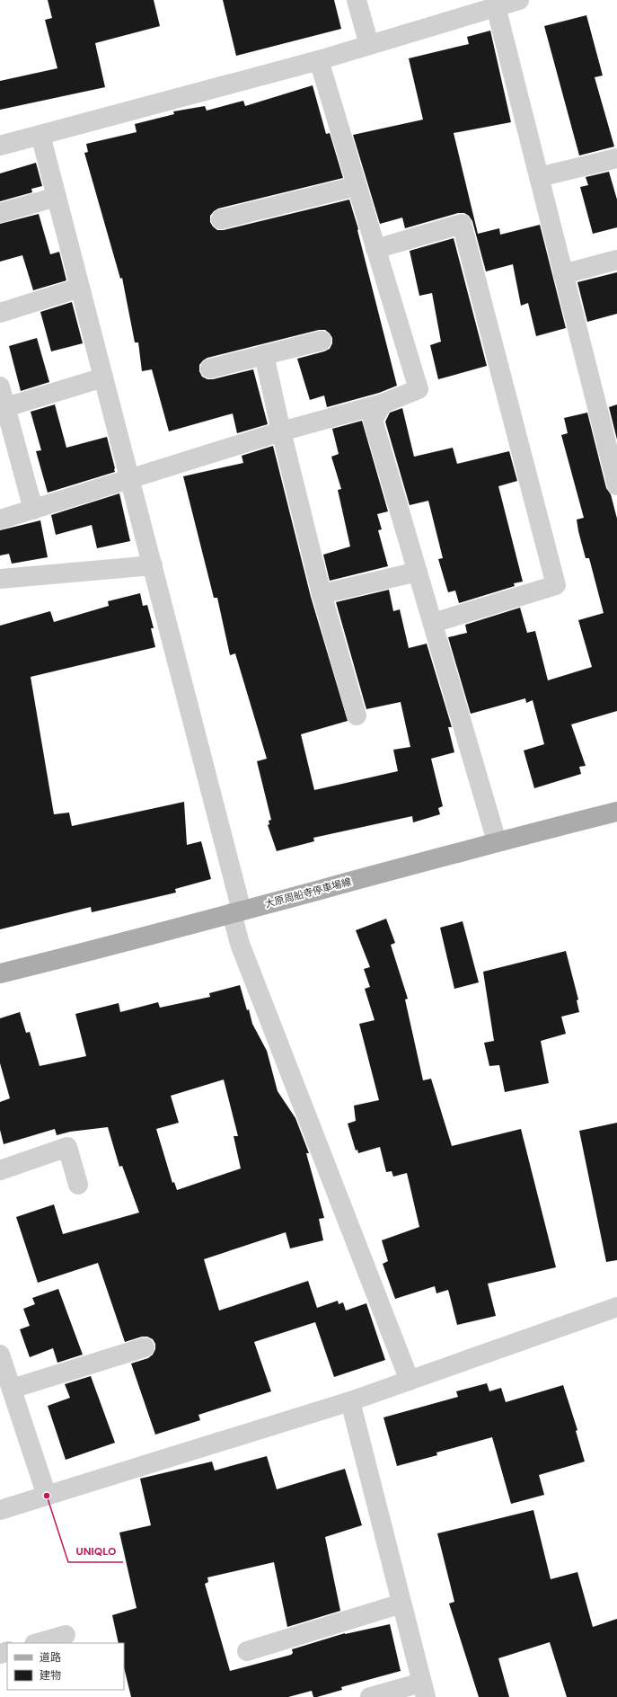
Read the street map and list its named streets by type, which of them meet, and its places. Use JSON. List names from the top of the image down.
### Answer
{
  "streets": {
    "main road": ["大原周船寺停車場線"]
  },
  "places": ["UNIQLO"],
  "legend": ["道路", "建物"]
}
